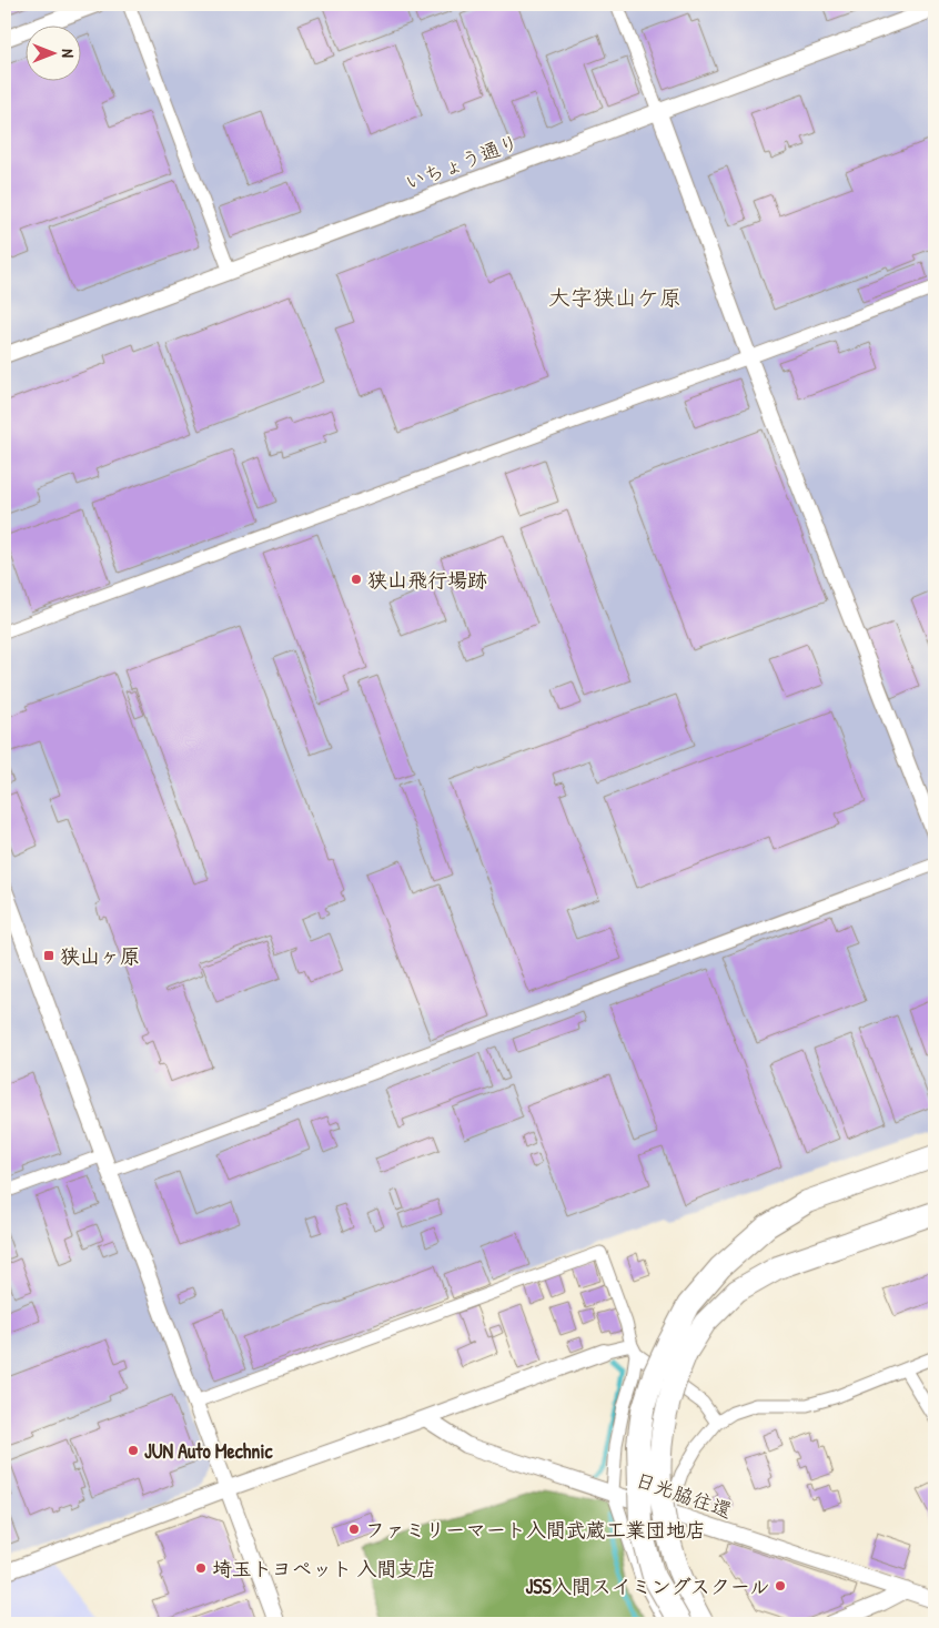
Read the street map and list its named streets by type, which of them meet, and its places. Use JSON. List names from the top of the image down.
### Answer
{
  "streets": {
    "street": ["いちょう通り", "日光脇往還"]
  },
  "districts": ["大字狭山ケ原"],
  "places": {
    "other": [
      "狭山飛行場跡",
      "JUN Auto Mechnic",
      "ファミリーマート入間武蔵工業団地店",
      "埼玉トヨペット 入間支店",
      "JSS入間スイミングスクール"
    ],
    "transit": ["狭山ヶ原"]
  },
  "north": "right"
}
